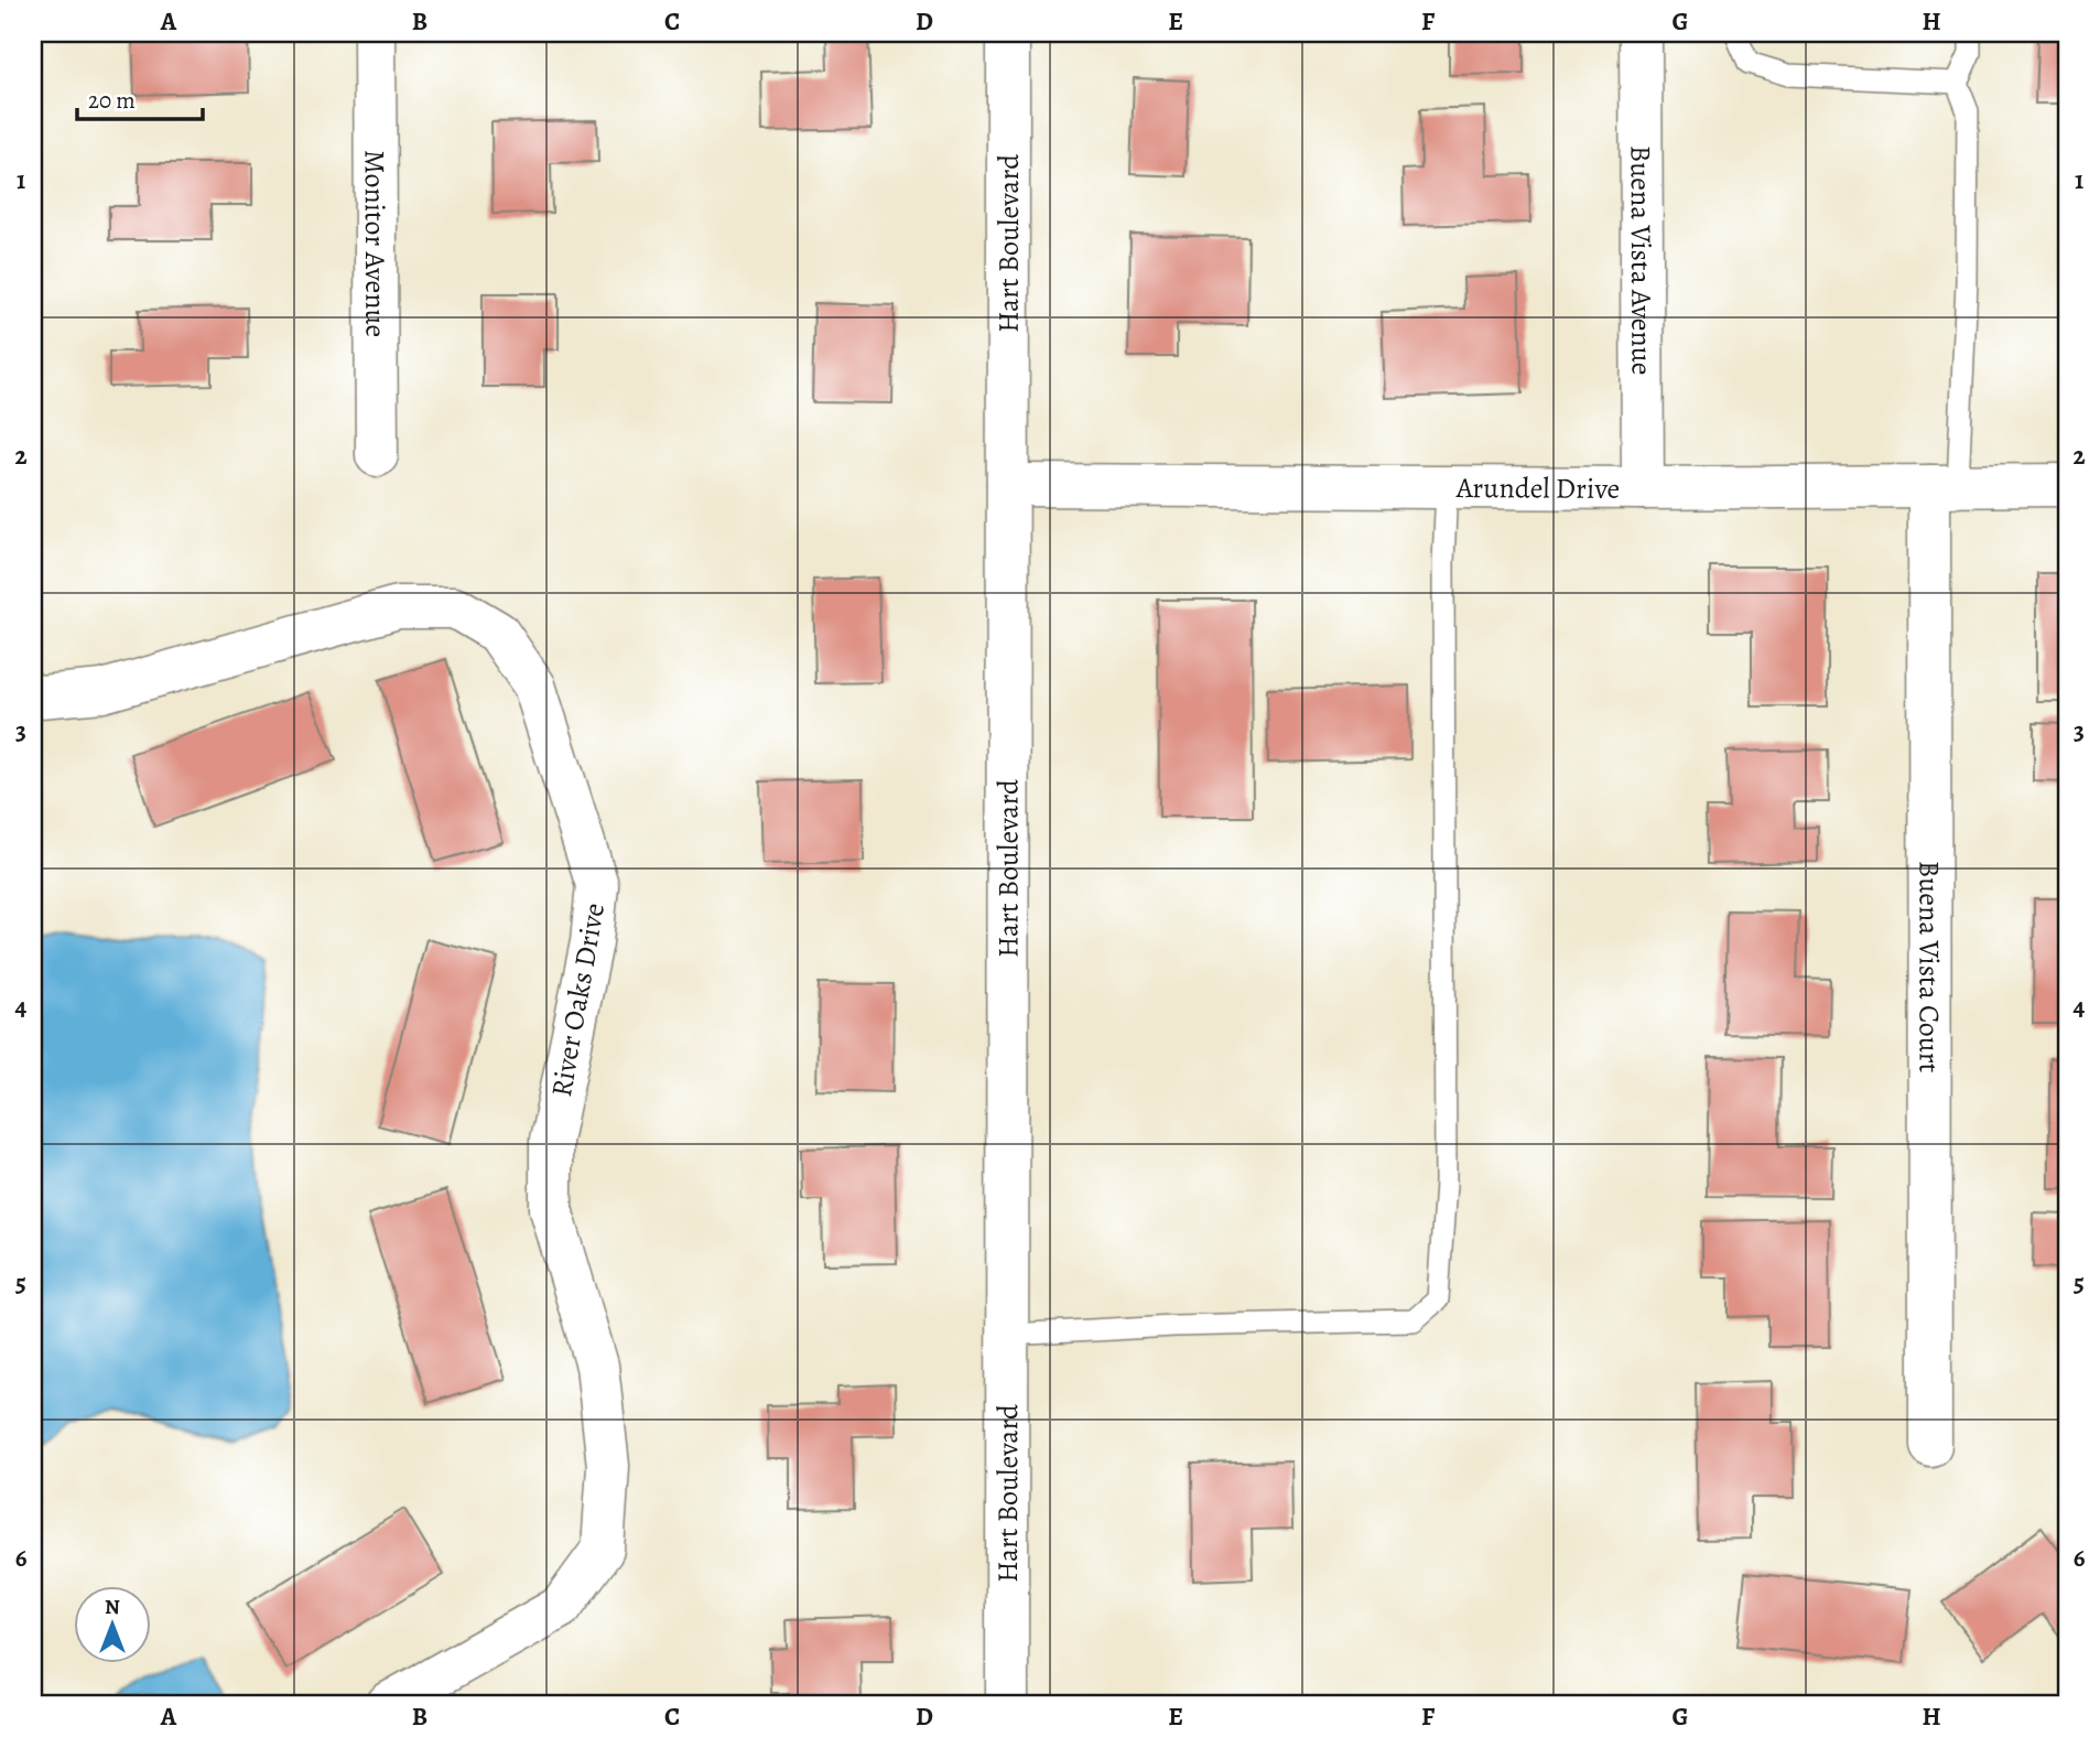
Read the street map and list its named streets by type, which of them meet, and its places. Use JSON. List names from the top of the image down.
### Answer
{
  "streets": {
    "street": [
      "Monitor Avenue",
      "Hart Boulevard",
      "Buena Vista Avenue",
      "Arundel Drive",
      "Buena Vista Court",
      "River Oaks Drive"
    ]
  },
  "crossings": [
    ["Hart Boulevard", "Arundel Drive"],
    ["Buena Vista Avenue", "Arundel Drive"],
    ["Arundel Drive", "Buena Vista Court"]
  ],
  "scale_bar": "20 m",
  "north": "top",
  "grid": {
    "columns": [
      "A",
      "B",
      "C",
      "D",
      "E",
      "F",
      "G",
      "H"
    ],
    "rows": [
      "1",
      "2",
      "3",
      "4",
      "5",
      "6"
    ]
  }
}
